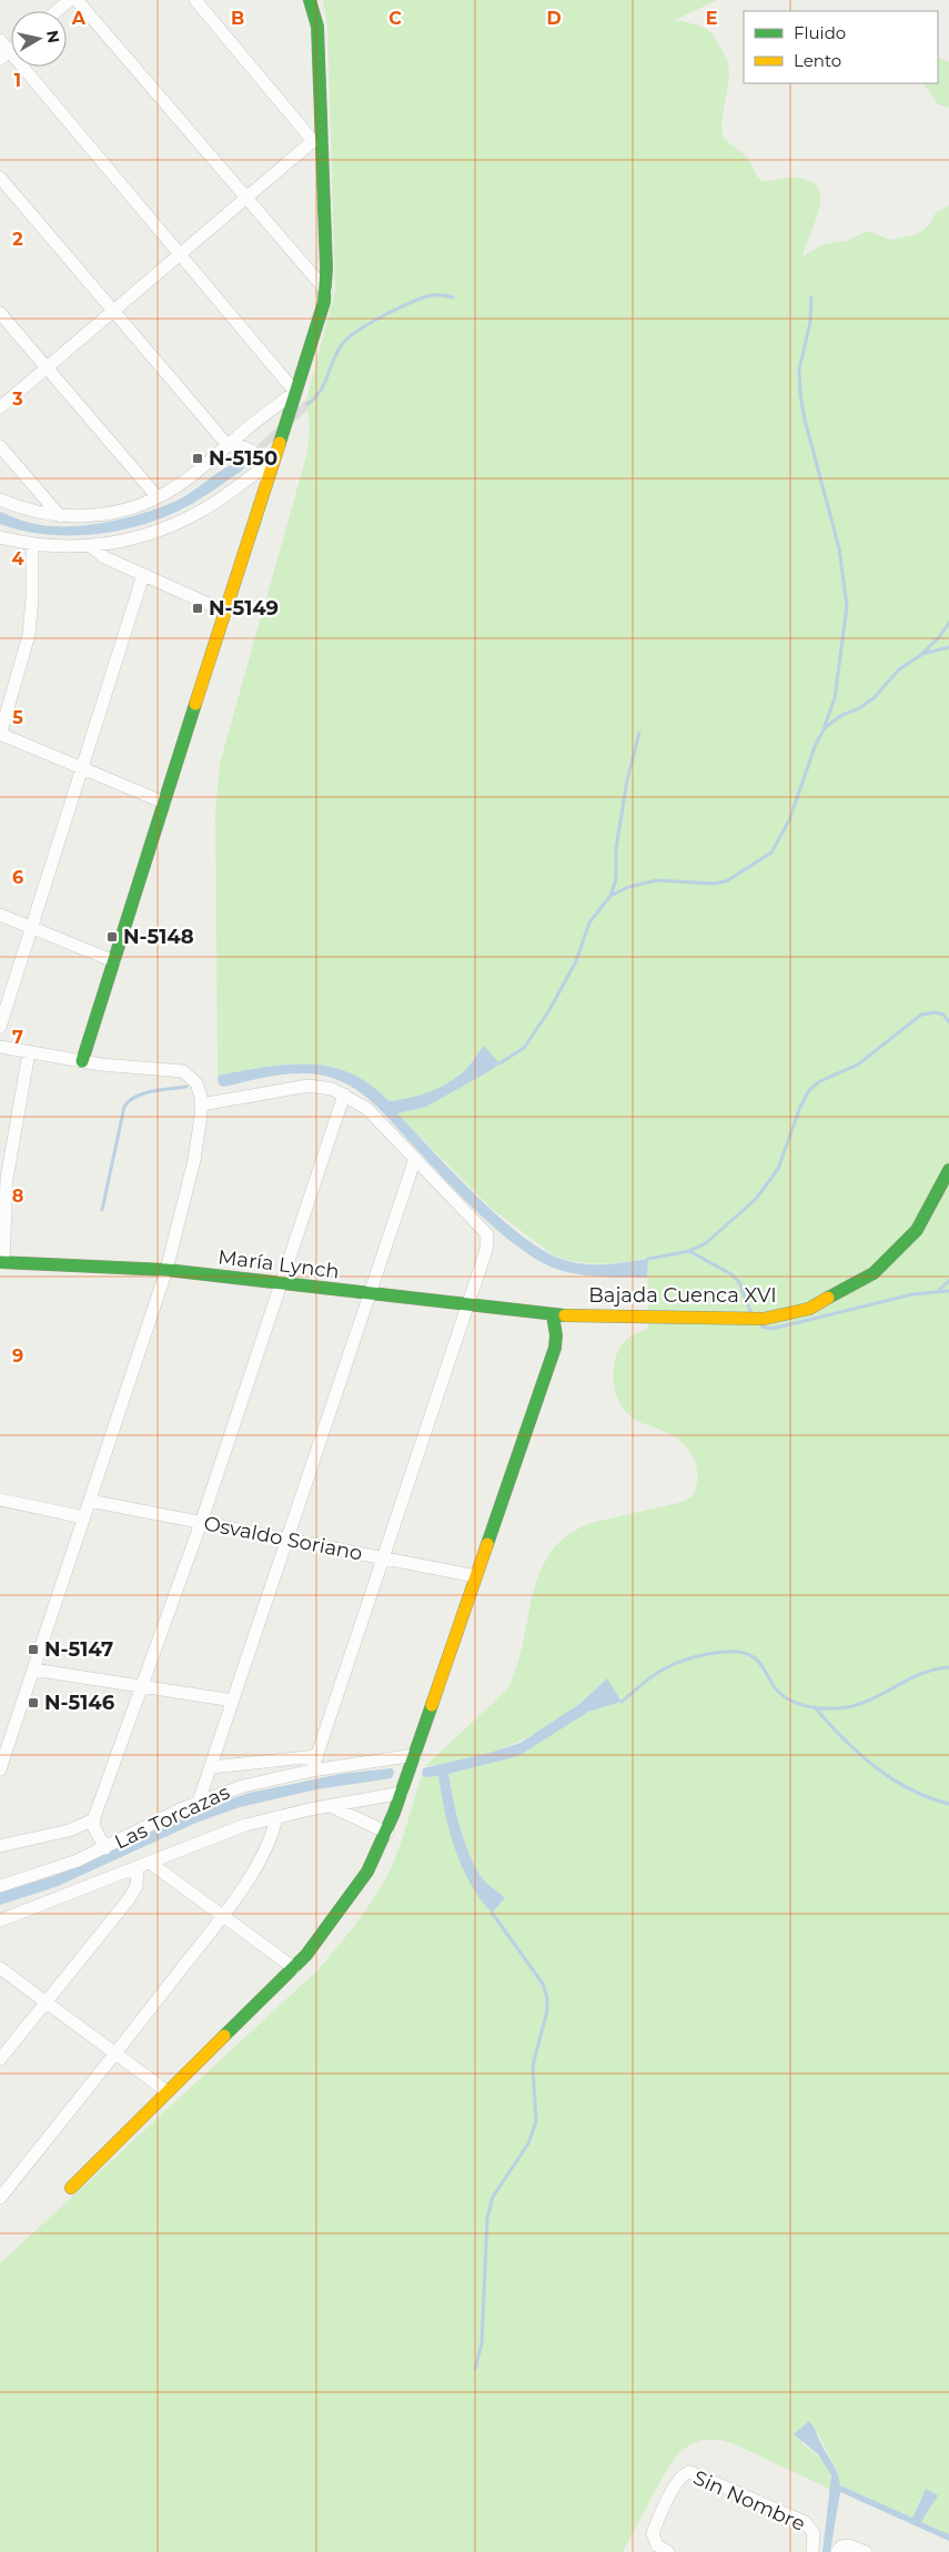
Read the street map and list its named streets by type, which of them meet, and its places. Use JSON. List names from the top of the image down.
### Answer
{
  "streets": {
    "street": [
      "María Lynch",
      "Bajada Cuenca XVI",
      "Osvaldo Soriano",
      "Las Torcazas",
      "Sin Nombre"
    ]
  },
  "crossings": [
    ["María Lynch", "Bajada Cuenca XVI"]
  ],
  "places": {
    "transit": [
      "N-5150",
      "N-5149",
      "N-5148",
      "N-5147",
      "N-5146"
    ]
  },
  "legend": ["Fluido", "Lento"],
  "north": "right",
  "grid": {
    "columns": [
      "A",
      "B",
      "C",
      "D",
      "E"
    ],
    "rows": [
      "1",
      "2",
      "3",
      "4",
      "5",
      "6",
      "7",
      "8",
      "9"
    ]
  }
}
